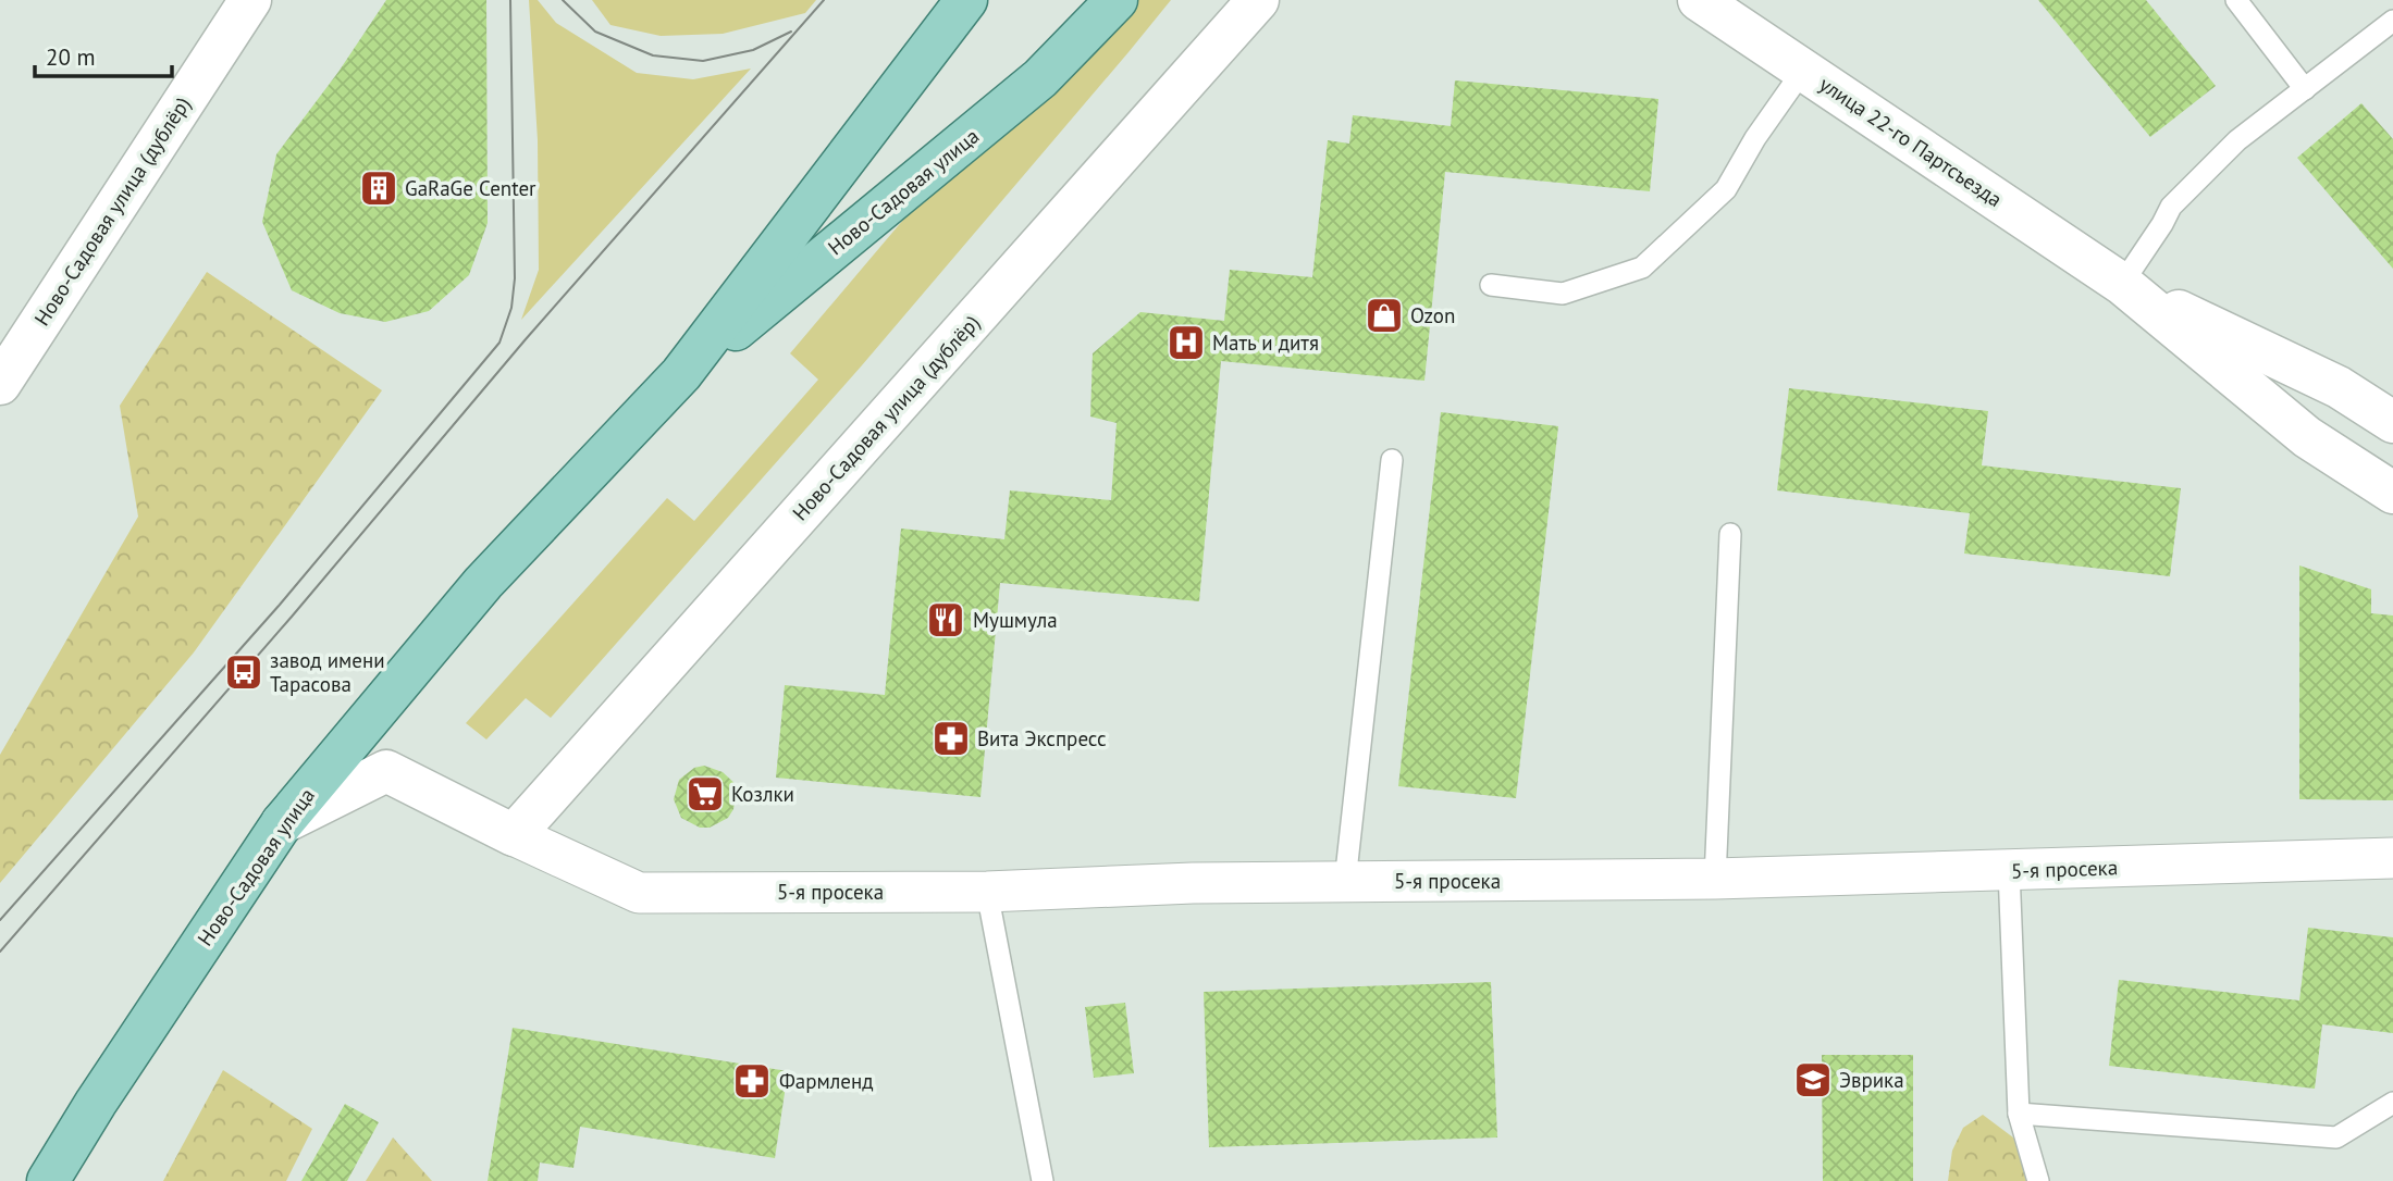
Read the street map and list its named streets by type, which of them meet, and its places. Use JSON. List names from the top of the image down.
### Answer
{
  "streets": {
    "main road": ["улица 22-го Партсъезда", "Ново-Садовая улица", "Ново-Садовая улица (дублёр)"],
    "street": ["5-я просека"]
  },
  "crossings": [
    ["Ново-Садовая улица (дублёр)", "5-я просека"]
  ],
  "places": {
    "building": ["GaRaGe Center"],
    "shop": ["Ozon"],
    "hospital": ["Мать и дитя"],
    "restaurant": ["Мушмула"],
    "bus stop": ["завод имени Тарасова"],
    "pharmacy": ["Вита Экспресс", "Фармленд"],
    "supermarket": ["Козлки"],
    "school or university": ["Эврика"]
  },
  "scale_bar": "20 m"
}
